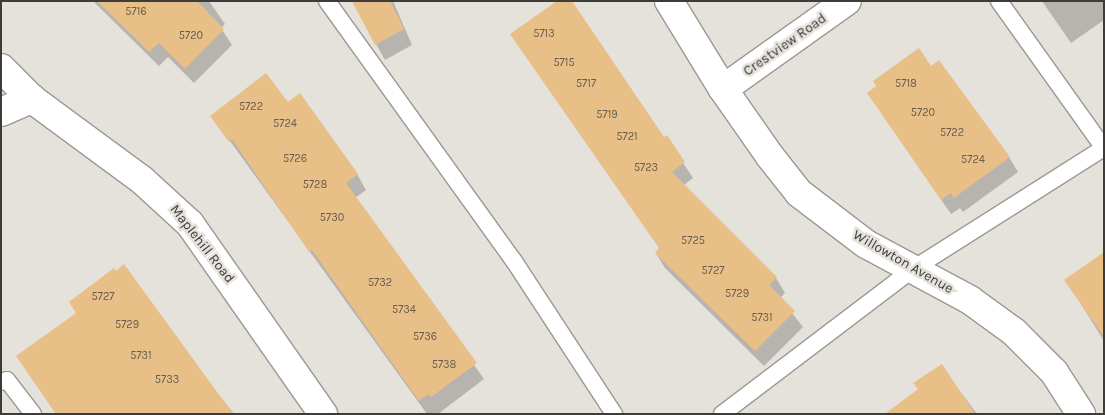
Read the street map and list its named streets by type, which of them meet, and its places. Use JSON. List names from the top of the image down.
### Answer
{
  "streets": {
    "street": ["Crestview Road", "Maplehill Road", "Willowton Avenue"]
  },
  "crossings": [
    ["Crestview Road", "Willowton Avenue"]
  ],
  "house_numbers": [
    "5716",
    "5713",
    "5720",
    "5715",
    "5717",
    "5718",
    "5722",
    "5720",
    "5719",
    "5724",
    "5722",
    "5721",
    "5726",
    "5724",
    "5723",
    "5728",
    "5730",
    "5725",
    "5727",
    "5732",
    "5729",
    "5727",
    "5734",
    "5731",
    "5729",
    "5736",
    "5731",
    "5738",
    "5733"
  ]
}
